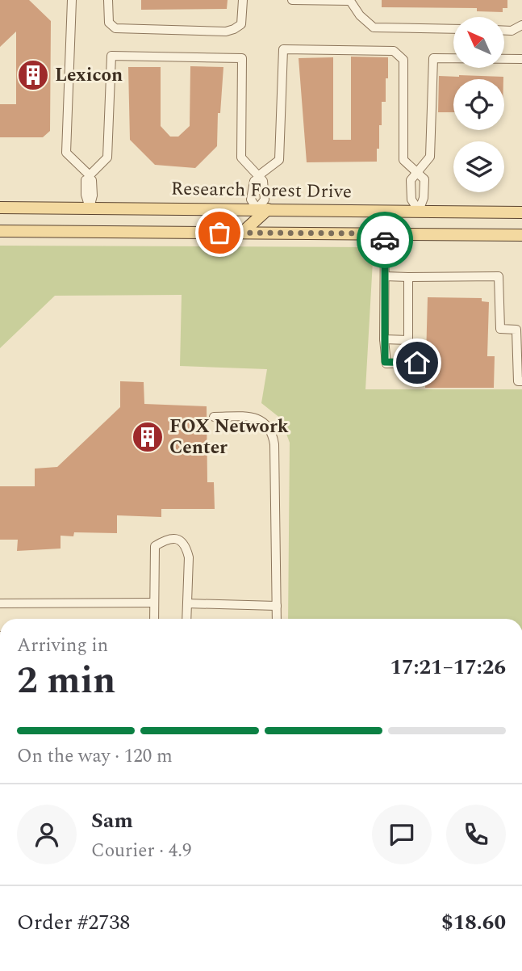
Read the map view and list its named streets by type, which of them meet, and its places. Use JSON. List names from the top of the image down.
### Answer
{
  "streets": {
    "main road": ["Research Forest Drive"]
  },
  "places": {
    "building": ["Lexicon", "FOX Network Center"]
  },
  "north": "top left",
  "page": {
    "heading": ["2 min", "Arriving in", "17:21–17:26"],
    "panel": [
      "Sam",
      "Courier · 4.9",
      "Order #2738",
      "$18.60"
    ],
    "bar": "On the way · 120 m"
  }
}
